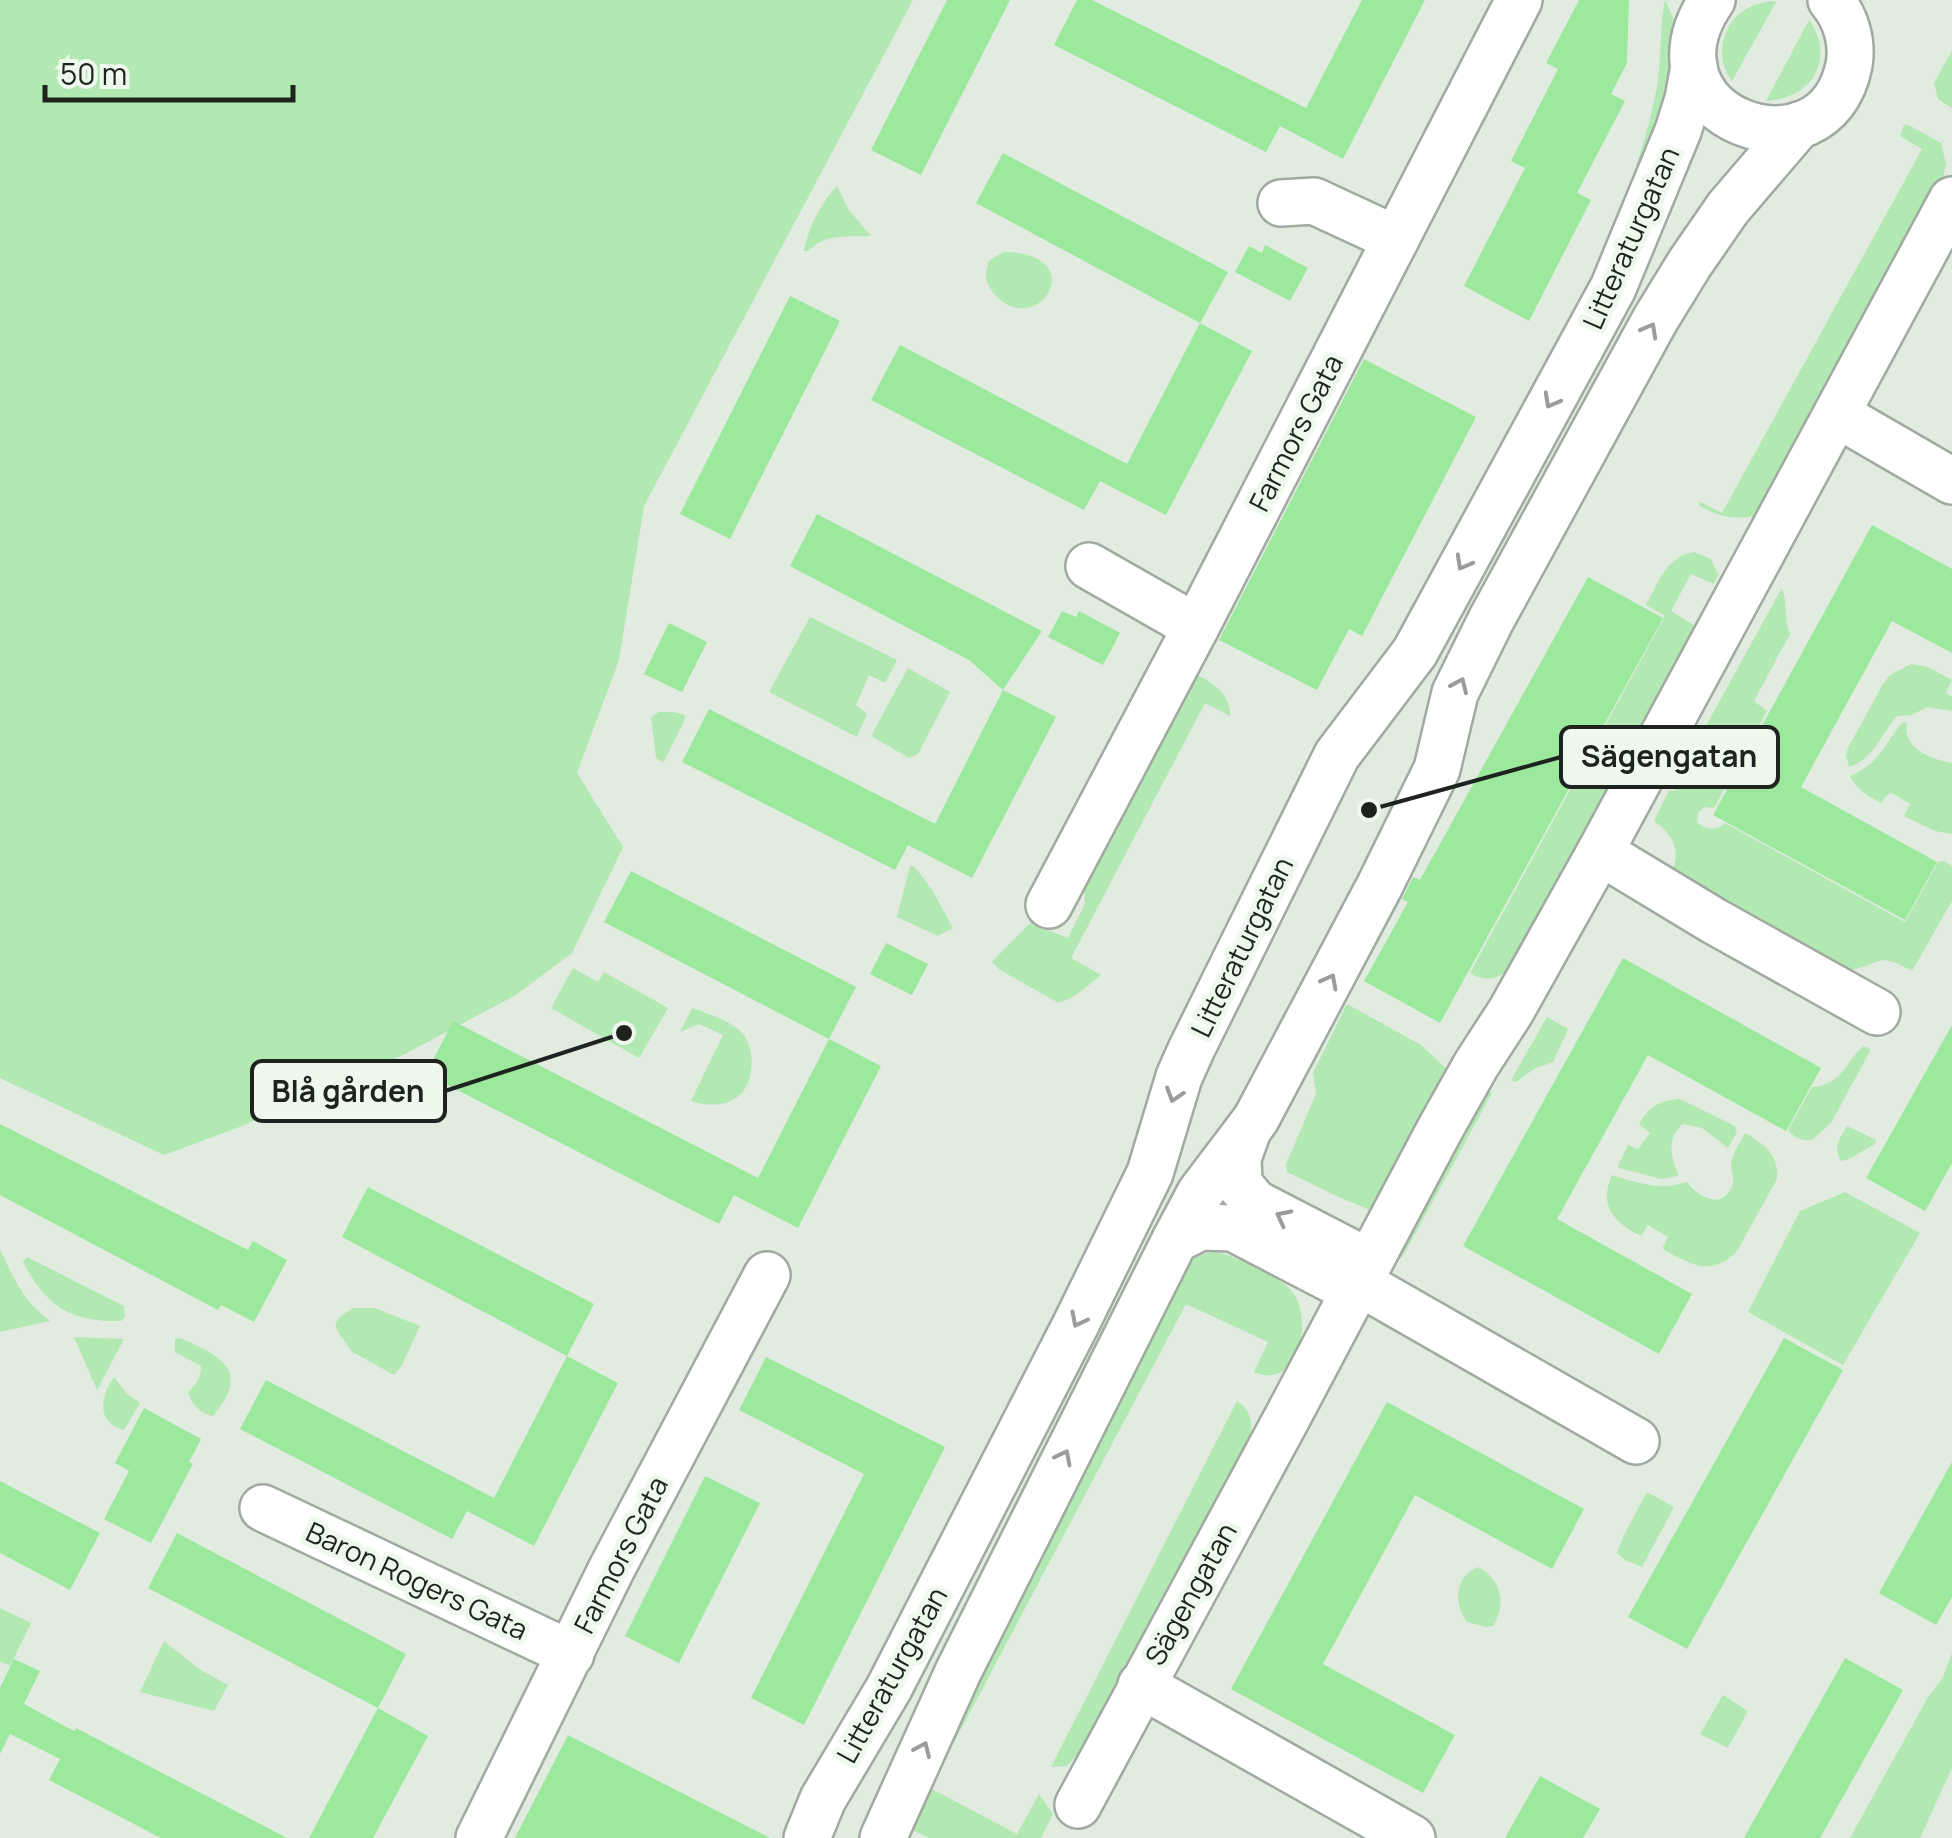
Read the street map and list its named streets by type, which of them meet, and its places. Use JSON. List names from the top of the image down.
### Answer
{
  "streets": {
    "street": [
      "Litteraturgatan",
      "Farmors Gata",
      "Baron Rogers Gata",
      "Sägengatan"
    ]
  },
  "crossings": [
    ["Farmors Gata", "Baron Rogers Gata"]
  ],
  "places": ["Sägengatan", "Blå gården"],
  "scale_bar": "50 m"
}
